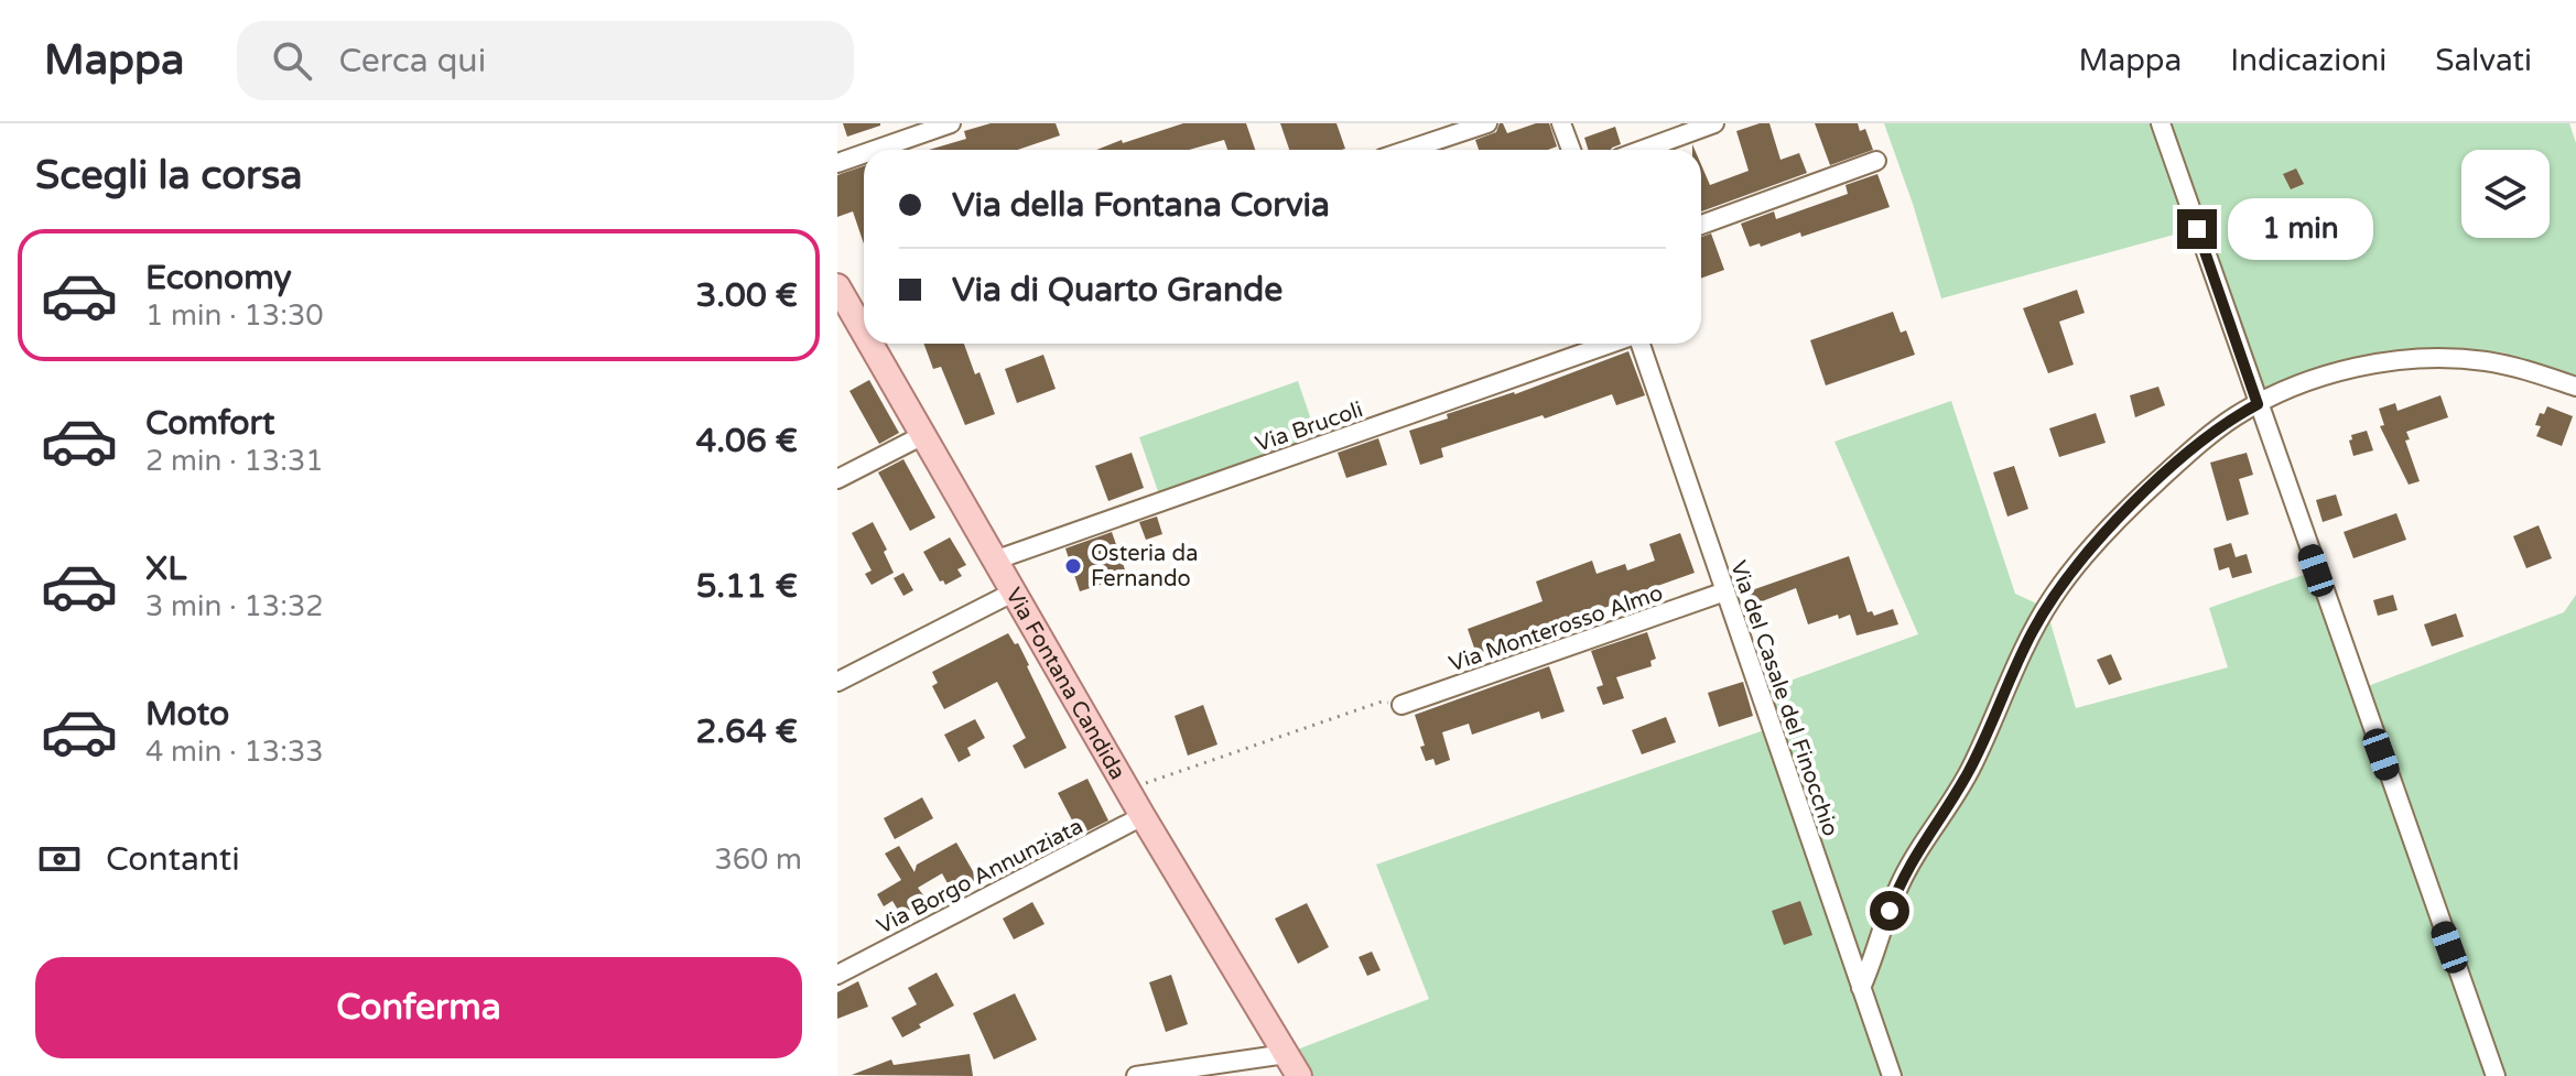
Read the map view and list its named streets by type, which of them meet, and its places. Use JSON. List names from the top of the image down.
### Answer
{
  "streets": {
    "main road": ["Via Fontana Candida"],
    "street": [
      "Via Brucoli",
      "Via Monterosso Almo",
      "Via del Casale del Finocchio",
      "Via Borgo Annunziata"
    ]
  },
  "crossings": [
    ["Via Brucoli", "Via Fontana Candida"],
    ["Via Monterosso Almo", "Via del Casale del Finocchio"],
    ["Via Fontana Candida", "Via Borgo Annunziata"]
  ],
  "places": ["Osteria da Fernando"],
  "page": {
    "header": "Mappa",
    "search": "Cerca qui",
    "nav": ["Mappa", "Indicazioni", "Salvati"],
    "heading": "Scegli la corsa",
    "banner": ["Via della Fontana Corvia", "Via di Quarto Grande"],
    "bubble": "1 min",
    "list": [
      {
        "name": "Economy",
        "note": "1 min · 13:30",
        "value": "3.00 €"
      },
      {
        "name": "Comfort",
        "note": "2 min · 13:31",
        "value": "4.06 €"
      },
      {
        "name": "XL",
        "note": "3 min · 13:32",
        "value": "5.11 €"
      },
      {
        "name": "Moto",
        "note": "4 min · 13:33",
        "value": "2.64 €"
      }
    ],
    "pay": ["Contanti", "360 m"],
    "buttons": "Conferma"
  }
}
